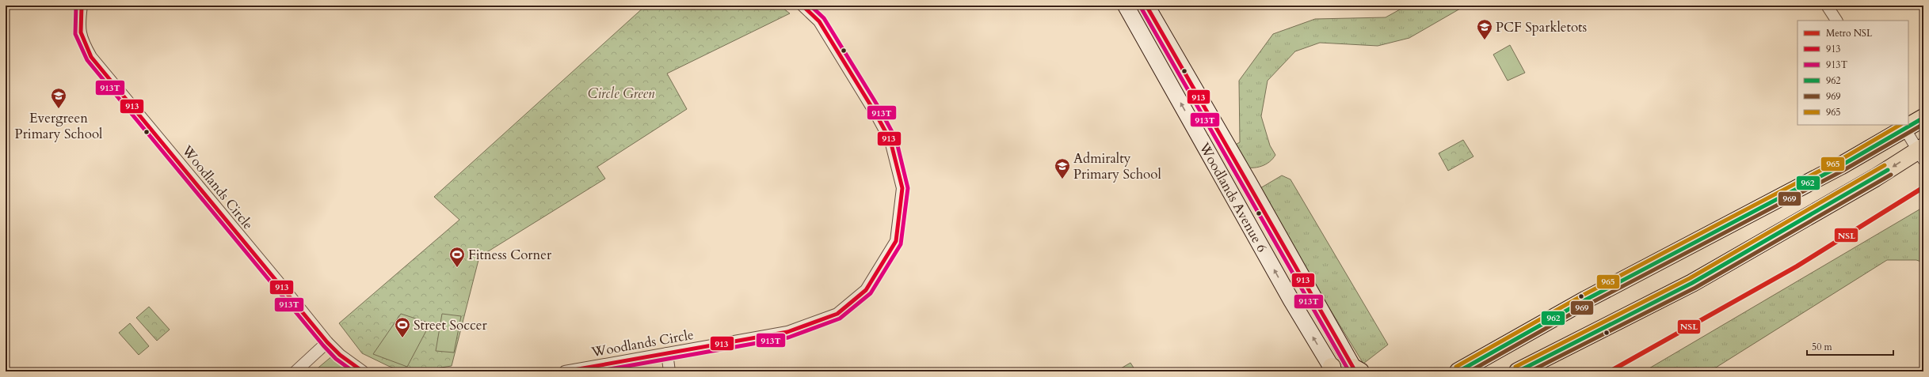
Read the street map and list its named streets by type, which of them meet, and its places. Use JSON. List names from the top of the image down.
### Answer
{
  "streets": {
    "street": ["Woodlands Circle", "Woodlands Avenue 6"]
  },
  "parks": ["Circle Green"],
  "places": {
    "school or university": ["PCF Sparkletots", "Evergreen Primary School", "Admiralty Primary School"],
    "sports": ["Fitness Corner", "Street Soccer"]
  },
  "lines": [
    "transit line 913",
    "transit line 913T",
    "transit line 962",
    "transit line 969",
    "transit line 965",
    "metro line NSL"
  ],
  "legend": [
    "Metro NSL",
    "913",
    "913T",
    "962",
    "969",
    "965"
  ],
  "scale_bar": "50 m"
}
